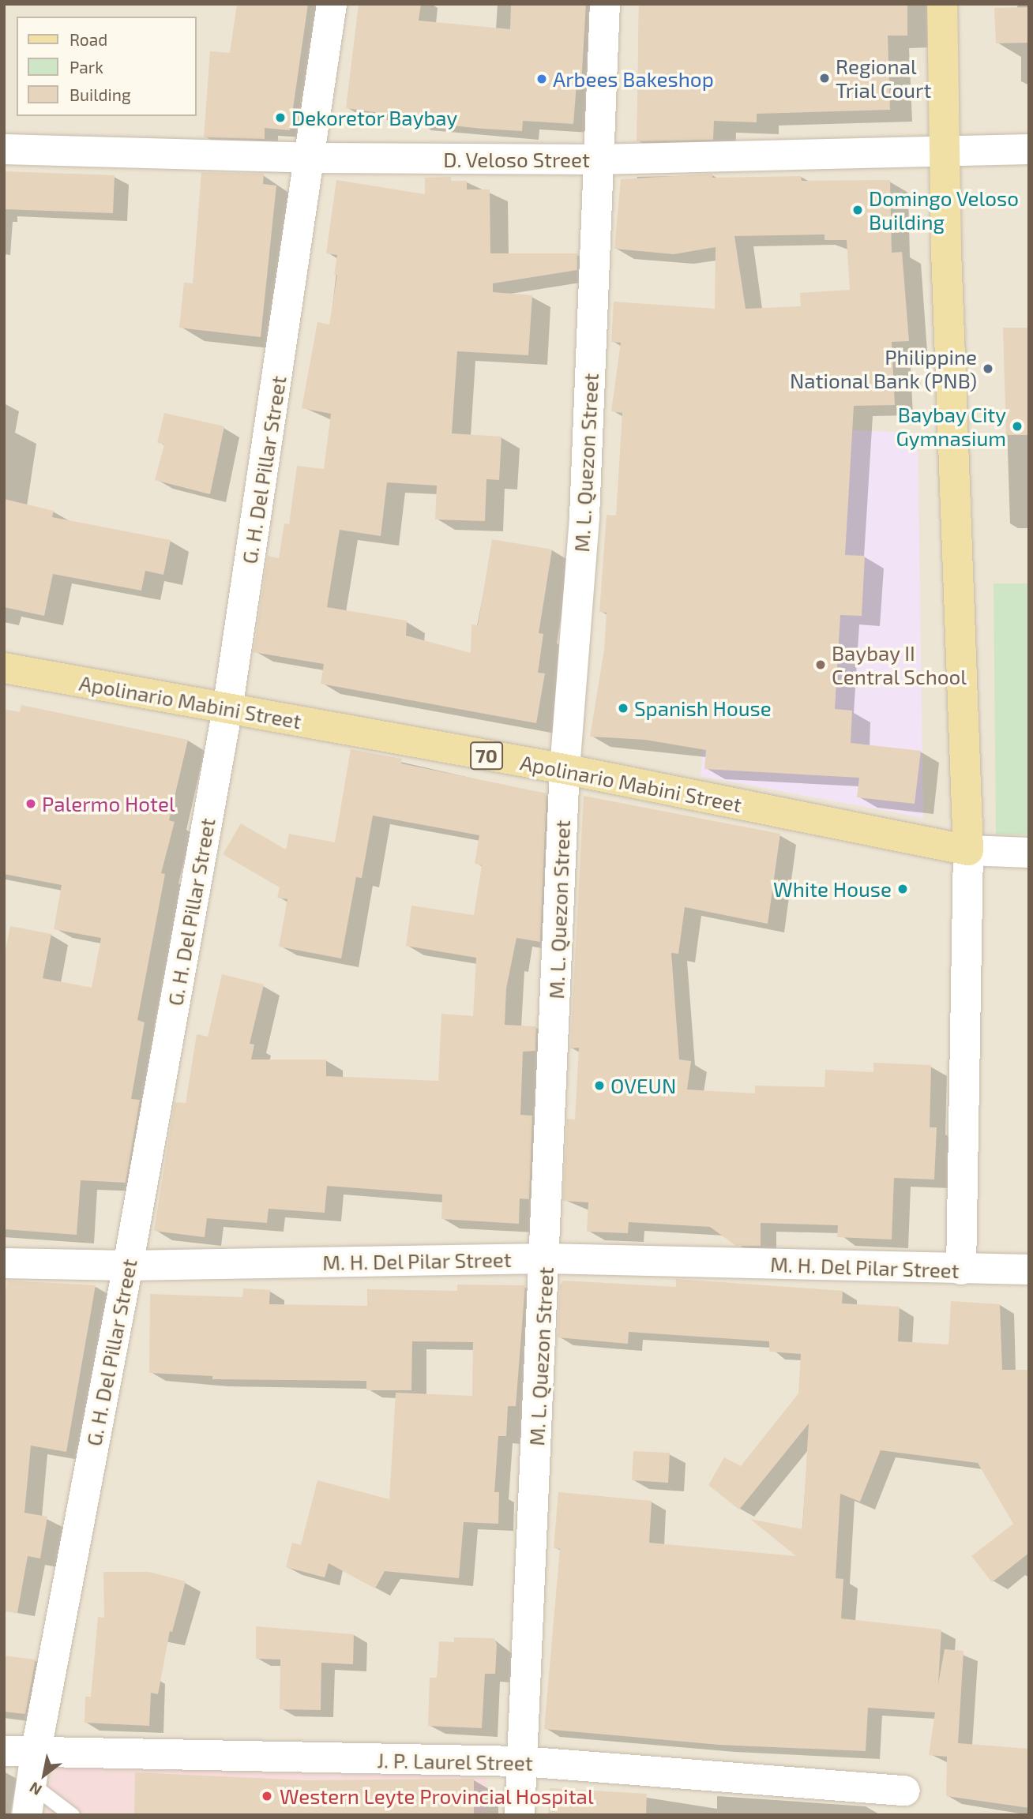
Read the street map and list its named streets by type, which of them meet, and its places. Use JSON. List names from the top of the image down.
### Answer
{
  "streets": {
    "main road": ["Apolinario Mabini Street", "70"],
    "street": [
      "D. Veloso Street",
      "M. L. Quezon Street",
      "G. H. Del Pillar Street",
      "M. H. Del Pilar Street",
      "J. P. Laurel Street"
    ]
  },
  "crossings": [
    ["D. Veloso Street", "M. L. Quezon Street"],
    ["D. Veloso Street", "G. H. Del Pillar Street"],
    ["M. L. Quezon Street", "Apolinario Mabini Street"],
    ["M. L. Quezon Street", "M. H. Del Pilar Street"],
    ["M. L. Quezon Street", "J. P. Laurel Street"],
    ["G. H. Del Pillar Street", "Apolinario Mabini Street"],
    ["G. H. Del Pillar Street", "M. H. Del Pilar Street"],
    ["G. H. Del Pillar Street", "J. P. Laurel Street"]
  ],
  "places": [
    "Regional Trial Court",
    "Arbees Bakeshop",
    "Dekoretor Baybay",
    "Domingo Veloso Building",
    "Philippine National Bank (PNB)",
    "Baybay City Gymnasium",
    "Baybay II Central School",
    "Spanish House",
    "Palermo Hotel",
    "White House",
    "OVEUN",
    "Western Leyte Provincial Hospital"
  ],
  "legend": ["Road", "Park", "Building"],
  "north": "bottom left"
}
